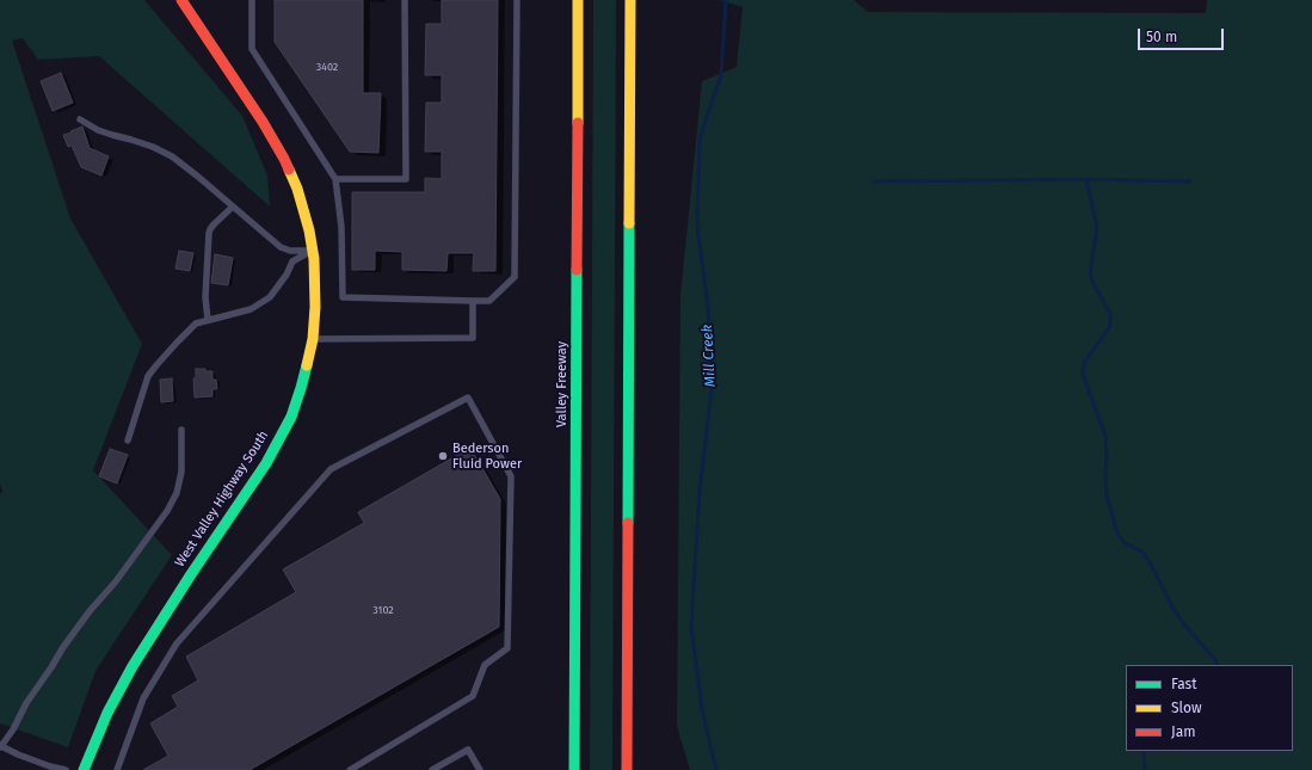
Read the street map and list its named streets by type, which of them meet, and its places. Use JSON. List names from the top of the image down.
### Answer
{
  "streets": {
    "main road": ["Valley Freeway", "West Valley Highway South"]
  },
  "water": ["Mill Creek"],
  "places": ["Bederson Fluid Power"],
  "house_numbers": ["3402", "3102"],
  "legend": ["Fast", "Slow", "Jam"],
  "scale_bar": "50 m"
}
